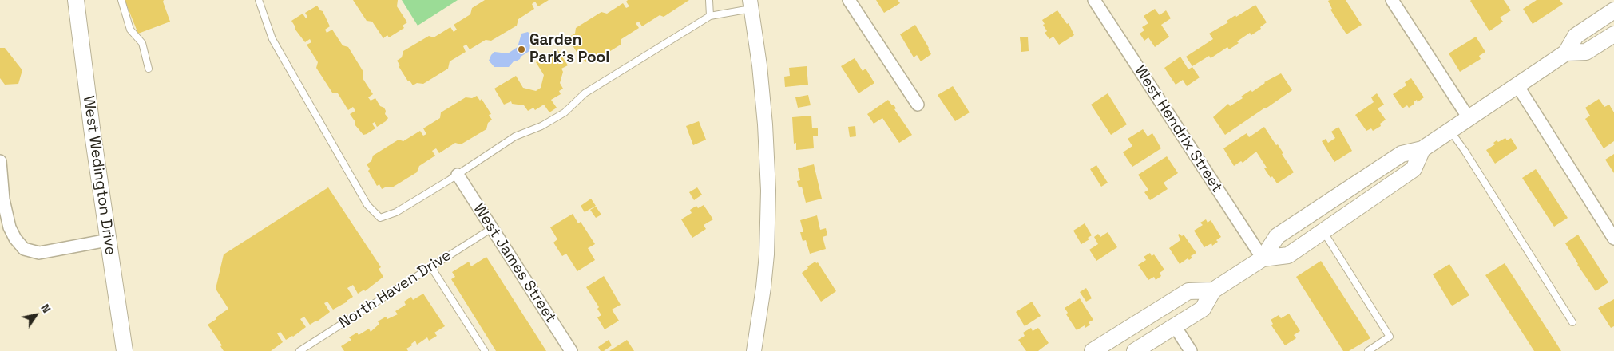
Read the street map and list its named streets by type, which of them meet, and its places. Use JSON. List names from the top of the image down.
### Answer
{
  "streets": {
    "main road": ["West Wedington Drive"],
    "street": ["West Hendrix Street", "West James Street"],
    "lane": ["North Haven Drive"]
  },
  "crossings": [
    ["West James Street", "North Haven Drive"]
  ],
  "places": ["Garden Park's Pool"],
  "north": "top right"
}
